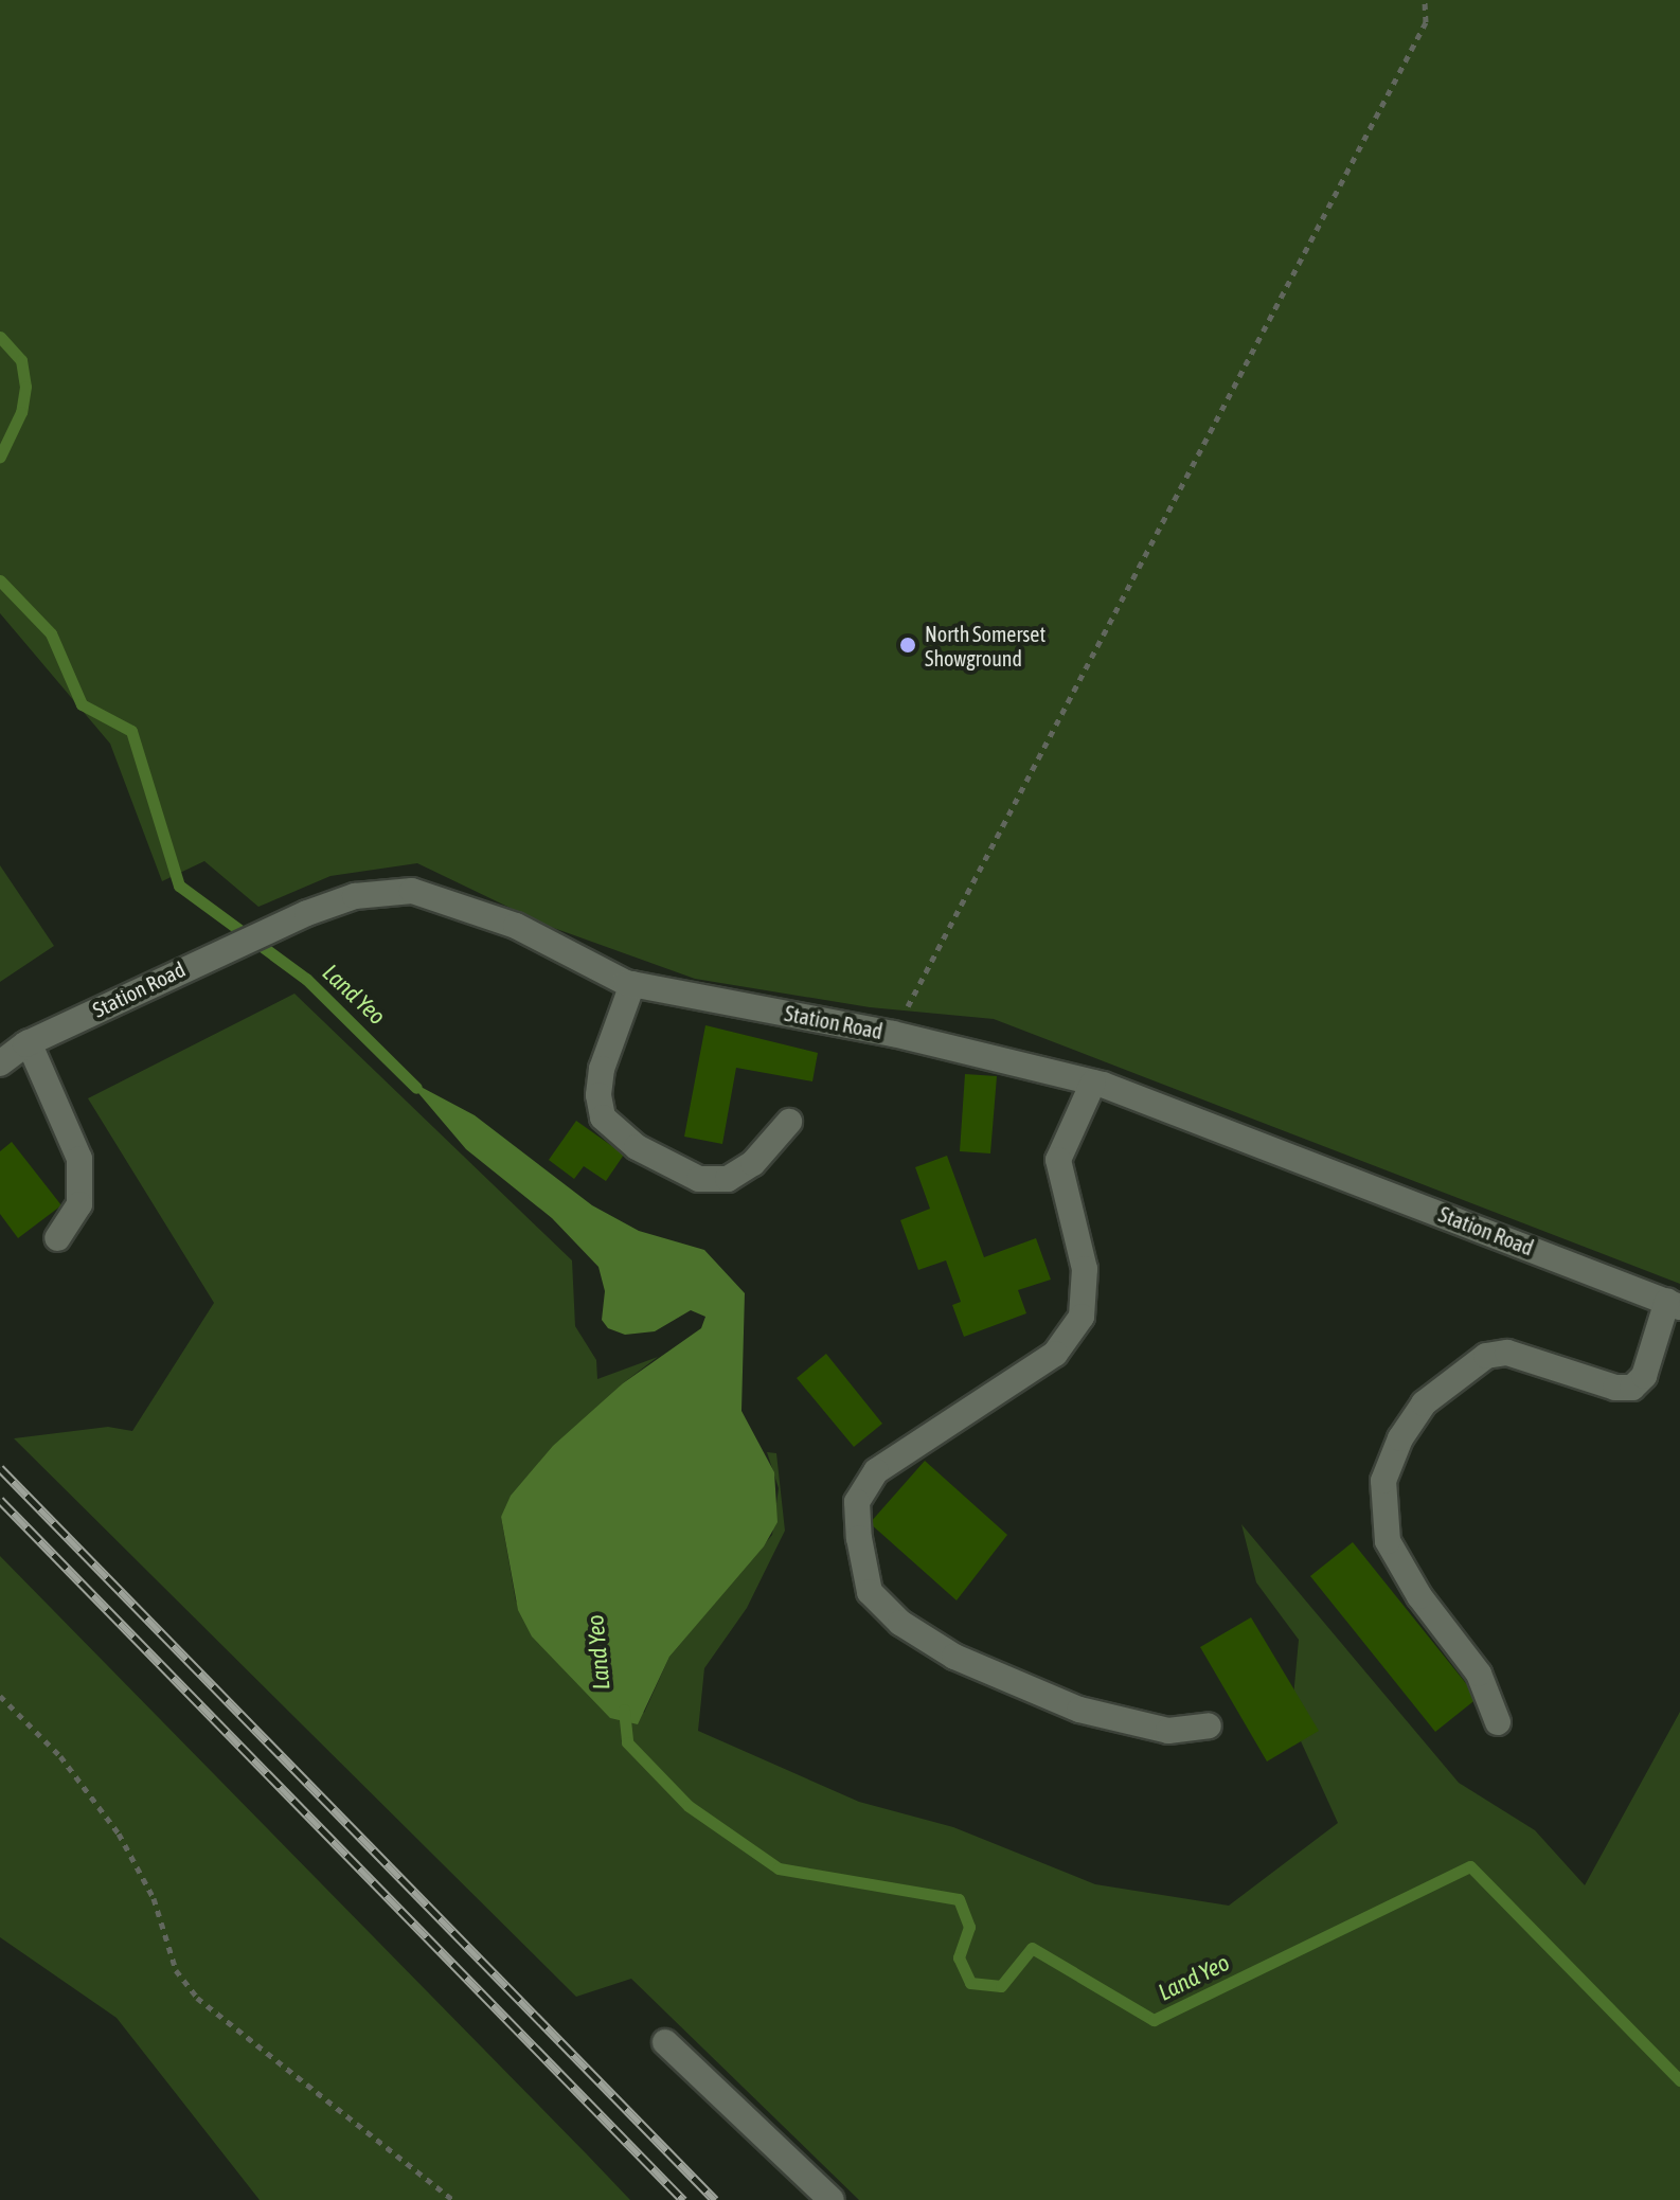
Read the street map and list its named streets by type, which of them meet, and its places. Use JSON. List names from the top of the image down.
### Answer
{
  "streets": {
    "street": ["Station Road"]
  },
  "water": ["Land Yeo"],
  "places": ["North Somerset Showground"]
}
